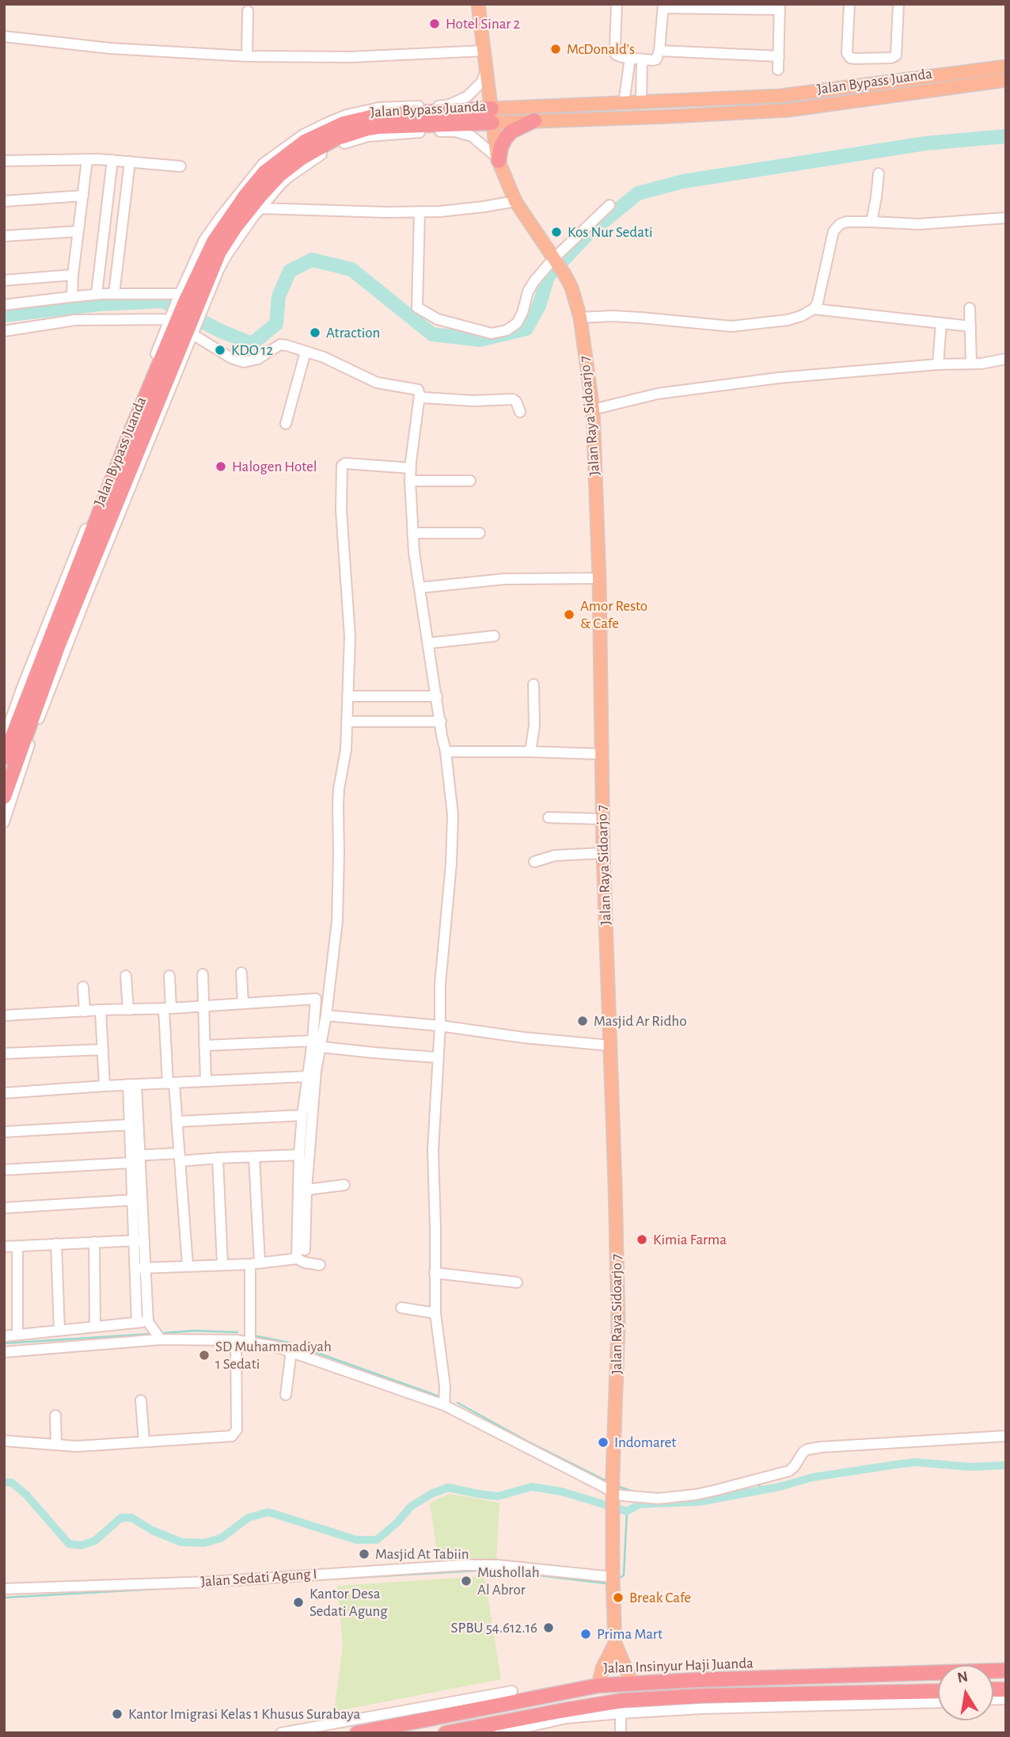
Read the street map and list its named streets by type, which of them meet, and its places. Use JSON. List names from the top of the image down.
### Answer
{
  "streets": {
    "highway": ["Jalan Bypass Juanda", "Jalan Insinyur Haji Juanda"],
    "main road": ["Jalan Raya Sidoarjo 7"],
    "street": ["Jalan Sedati Agung I"]
  },
  "crossings": [
    ["Jalan Bypass Juanda", "Jalan Raya Sidoarjo 7"],
    ["Jalan Raya Sidoarjo 7", "Jalan Sedati Agung I"],
    ["Jalan Raya Sidoarjo 7", "Jalan Insinyur Haji Juanda"]
  ],
  "places": [
    "Hotel Sinar 2",
    "McDonald's",
    "Kos Nur Sedati",
    "Atraction",
    "KDO 12",
    "Halogen Hotel",
    "Amor Resto & Cafe",
    "Masjid Ar Ridho",
    "Kimia Farma",
    "SD Muhammadiyah 1 Sedati",
    "Indomaret",
    "Masjid At Tabiin",
    "Mushollah Al Abror",
    "Break Cafe",
    "Kantor Desa Sedati Agung",
    "SPBU 54.612.16",
    "Prima Mart",
    "Kantor Imigrasi Kelas 1 Khusus Surabaya"
  ],
  "north": "top"
}
